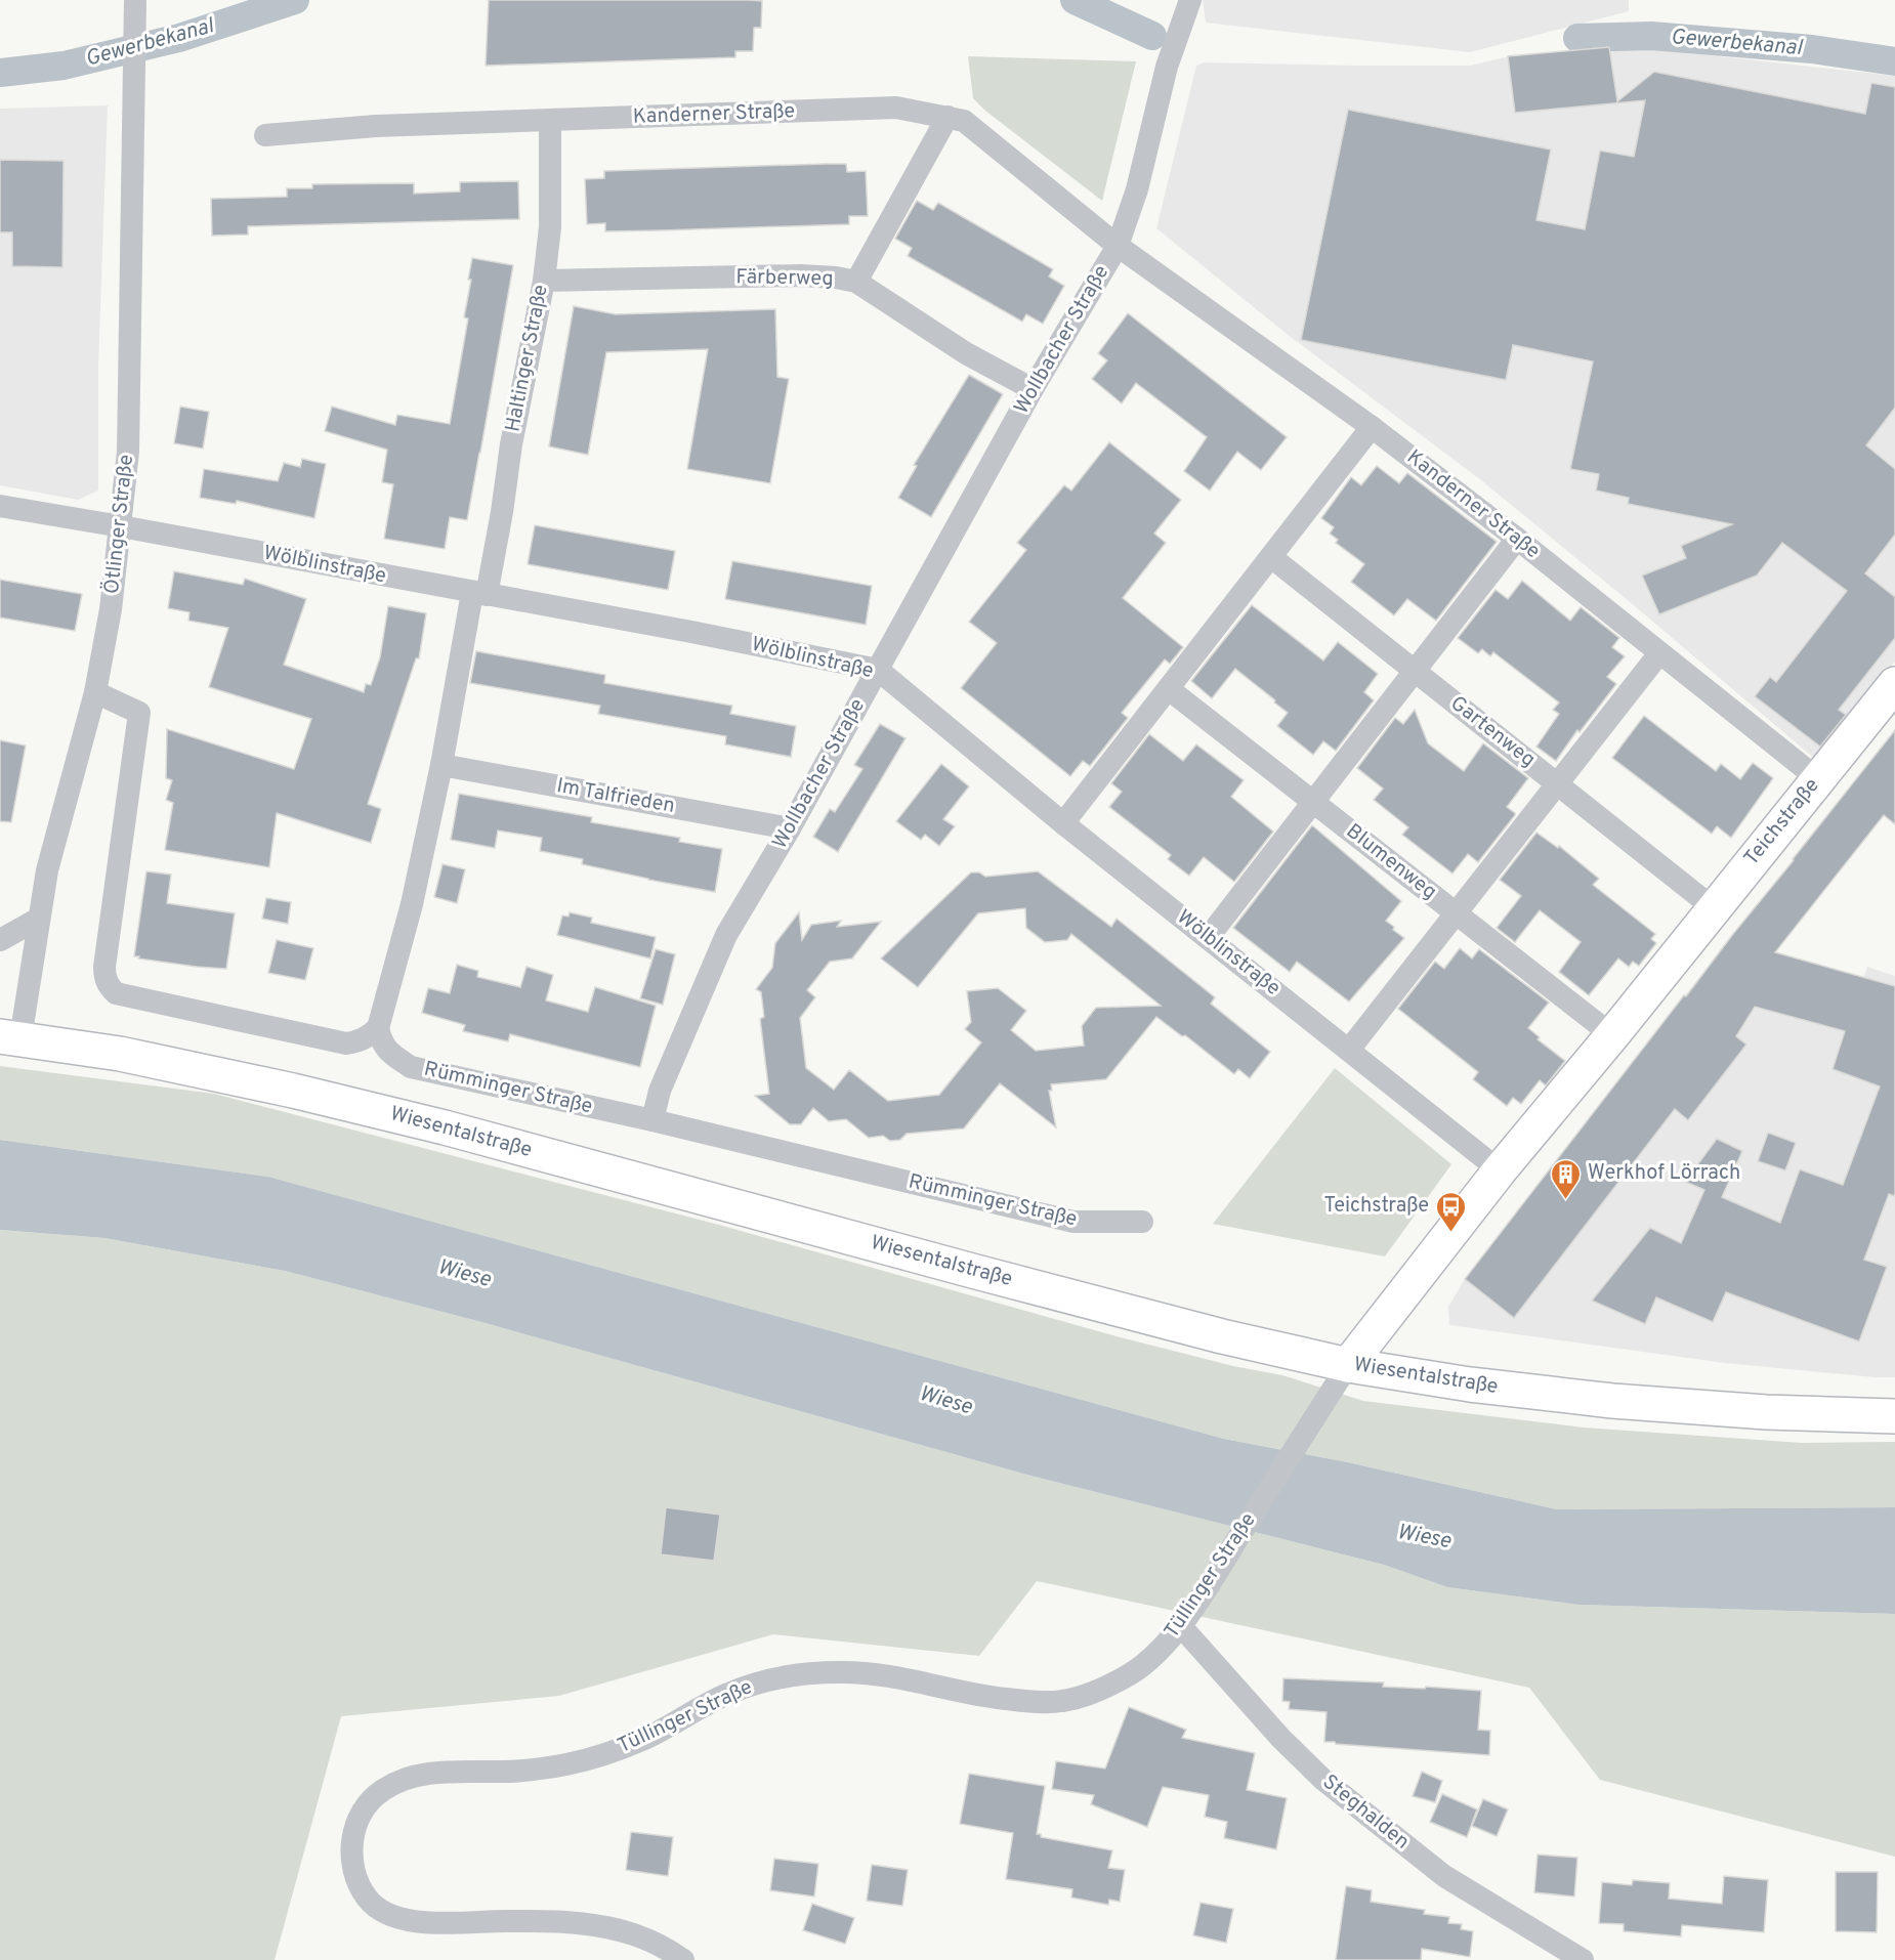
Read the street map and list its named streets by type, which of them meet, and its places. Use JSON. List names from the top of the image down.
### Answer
{
  "streets": {
    "main road": ["Teichstraße", "Wiesentalstraße"],
    "street": [
      "Kanderner Straße",
      "Färberweg",
      "Wollbacher Straße",
      "Haltinger Straße",
      "Ötlinger Straße",
      "Wölblinstraße",
      "Gartenweg",
      "Im Talfrieden",
      "Blumenweg",
      "Rümminger Straße",
      "Tüllinger Straße",
      "Steghalden"
    ]
  },
  "crossings": [
    ["Kanderner Straße", "Wollbacher Straße"],
    ["Kanderner Straße", "Haltinger Straße"],
    ["Kanderner Straße", "Teichstraße"],
    ["Färberweg", "Wollbacher Straße"],
    ["Färberweg", "Haltinger Straße"],
    ["Wollbacher Straße", "Wölblinstraße"],
    ["Wollbacher Straße", "Im Talfrieden"],
    ["Wollbacher Straße", "Rümminger Straße"],
    ["Haltinger Straße", "Wölblinstraße"],
    ["Haltinger Straße", "Im Talfrieden"],
    ["Haltinger Straße", "Rümminger Straße"],
    ["Ötlinger Straße", "Wölblinstraße"],
    ["Ötlinger Straße", "Wiesentalstraße"],
    ["Wölblinstraße", "Teichstraße"],
    ["Gartenweg", "Teichstraße"],
    ["Teichstraße", "Blumenweg"],
    ["Teichstraße", "Wiesentalstraße"],
    ["Teichstraße", "Tüllinger Straße"],
    ["Wiesentalstraße", "Tüllinger Straße"],
    ["Tüllinger Straße", "Steghalden"]
  ],
  "water": ["Gewerbekanal", "Wiese"],
  "places": {
    "building": ["Werkhof Lörrach"],
    "bus stop": ["Teichstraße"]
  }
}
